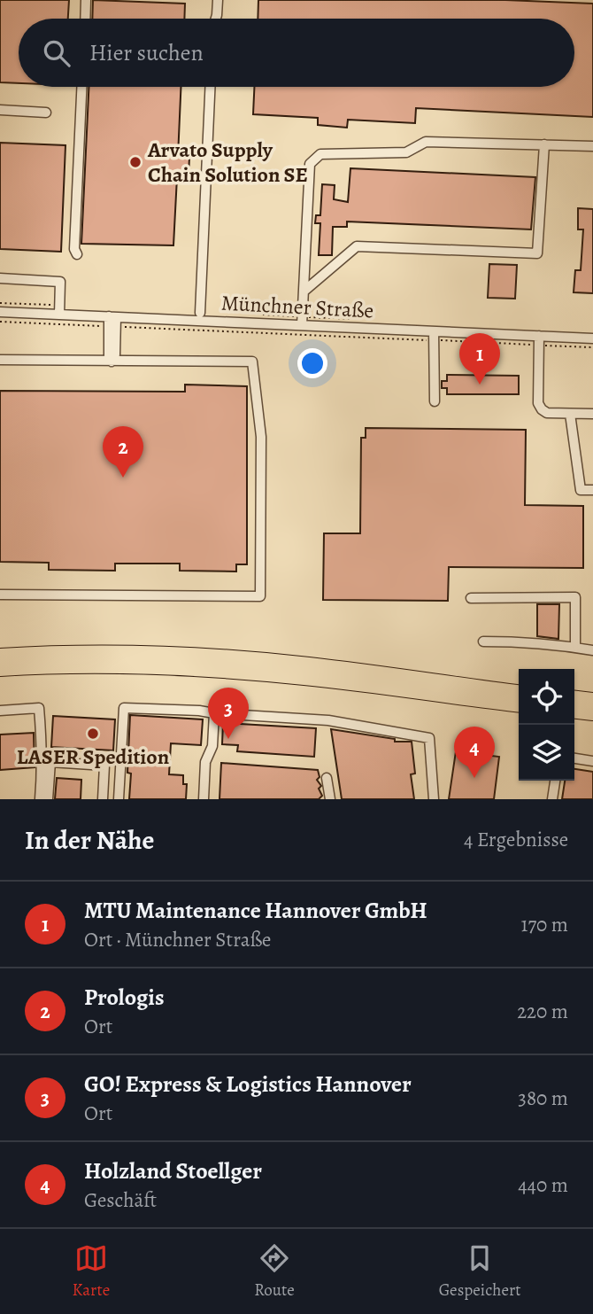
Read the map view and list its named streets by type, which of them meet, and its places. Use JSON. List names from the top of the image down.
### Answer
{
  "streets": {
    "street": ["Münchner Straße"]
  },
  "places": ["Arvato Supply Chain Solution SE", "LASER Spedition"],
  "page": {
    "search": "Hier suchen",
    "pins": [
      "1",
      "2",
      "3",
      "4"
    ],
    "heading": ["In der Nähe", "4 Ergebnisse"],
    "list": [
      {
        "mark": "1",
        "name": "MTU Maintenance Hannover GmbH",
        "note": "Ort · Münchner Straße",
        "value": "170 m"
      },
      {
        "mark": "2",
        "name": "Prologis",
        "note": "Ort",
        "value": "220 m"
      },
      {
        "mark": "3",
        "name": "GO! Express & Logistics Hannover",
        "note": "Ort",
        "value": "380 m"
      },
      {
        "mark": "4",
        "name": "Holzland Stoellger",
        "note": "Geschäft",
        "value": "440 m"
      }
    ],
    "nav": ["Karte", "Route", "Gespeichert"]
  }
}
